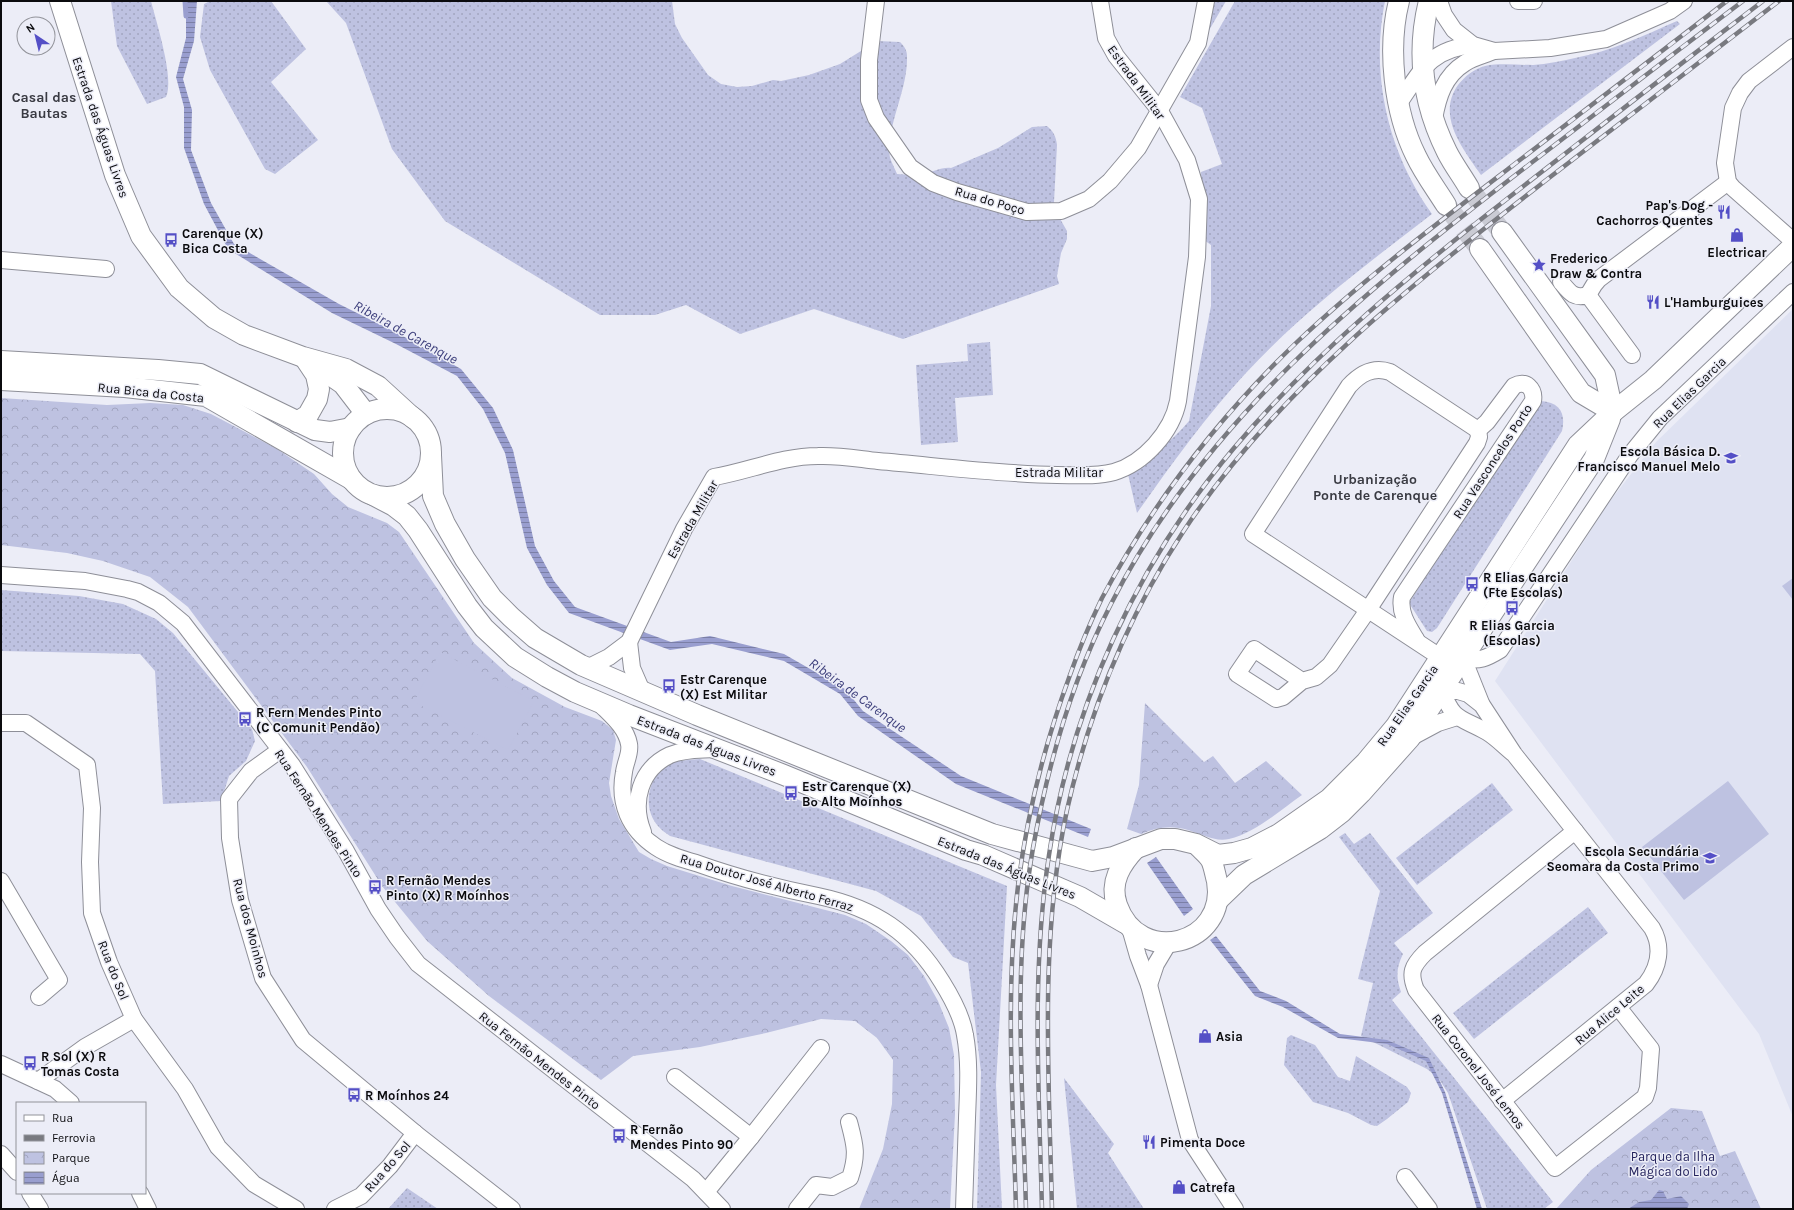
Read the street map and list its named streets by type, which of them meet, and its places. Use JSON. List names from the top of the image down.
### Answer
{
  "streets": {
    "street": [
      "Estrada Militar",
      "Estrada das Águas Livres",
      "Rua do Poço",
      "Rua Bica da Costa",
      "Rua Elias Garcia",
      "Rua Vasconcelos Porto",
      "Rua Fernão Mendes Pinto",
      "Rua Doutor José Alberto Ferraz",
      "Rua dos Moinhos",
      "Rua do Sol",
      "Rua Alice Leite",
      "Rua Coronel José Lemos"
    ]
  },
  "crossings": [
    ["Estrada Militar", "Estrada das Águas Livres"],
    ["Estrada Militar", "Rua do Poço"],
    ["Estrada das Águas Livres", "Rua Bica da Costa"],
    ["Estrada das Águas Livres", "Rua Elias Garcia"],
    ["Estrada das Águas Livres", "Rua Doutor José Alberto Ferraz"],
    ["Rua Elias Garcia", "Rua Alice Leite"],
    ["Rua Fernão Mendes Pinto", "Rua dos Moinhos"],
    ["Rua dos Moinhos", "Rua do Sol"],
    ["Rua Alice Leite", "Rua Coronel José Lemos"]
  ],
  "districts": ["Casal das Bautas", "Urbanização Ponte de Carenque"],
  "water": ["Ribeira de Carenque"],
  "parks": ["Parque da Ilha Mágica do Lido"],
  "places": {
    "restaurant": ["Pap's Dog - Cachorros Quentes", "L'Hamburguices", "Pimenta Doce"],
    "shop": ["Electricar", "Asia", "Catrefa"],
    "bus stop": [
      "Carenque (X) Bica Costa",
      "R Elias Garcia (Fte Escolas)",
      "R Elias Garcia (Escolas)",
      "Estr Carenque (X) Est Militar",
      "R Fern Mendes Pinto (C Comunit Pendão)",
      "Estr Carenque (X) Bº Alto Moínhos",
      "R Fernão Mendes Pinto (X) R Moínhos",
      "R Sol (X) R Tomas Costa",
      "R Moínhos 24",
      "R Fernão Mendes Pinto 90"
    ],
    "place": ["Frederico Draw & Contra"],
    "school or university": ["Escola Básica D. Francisco Manuel Melo", "Escola Secundária Seomara da Costa Primo"]
  },
  "legend": [
    "Rua",
    "Ferrovia",
    "Parque",
    "Água"
  ],
  "north": "top left"
}
